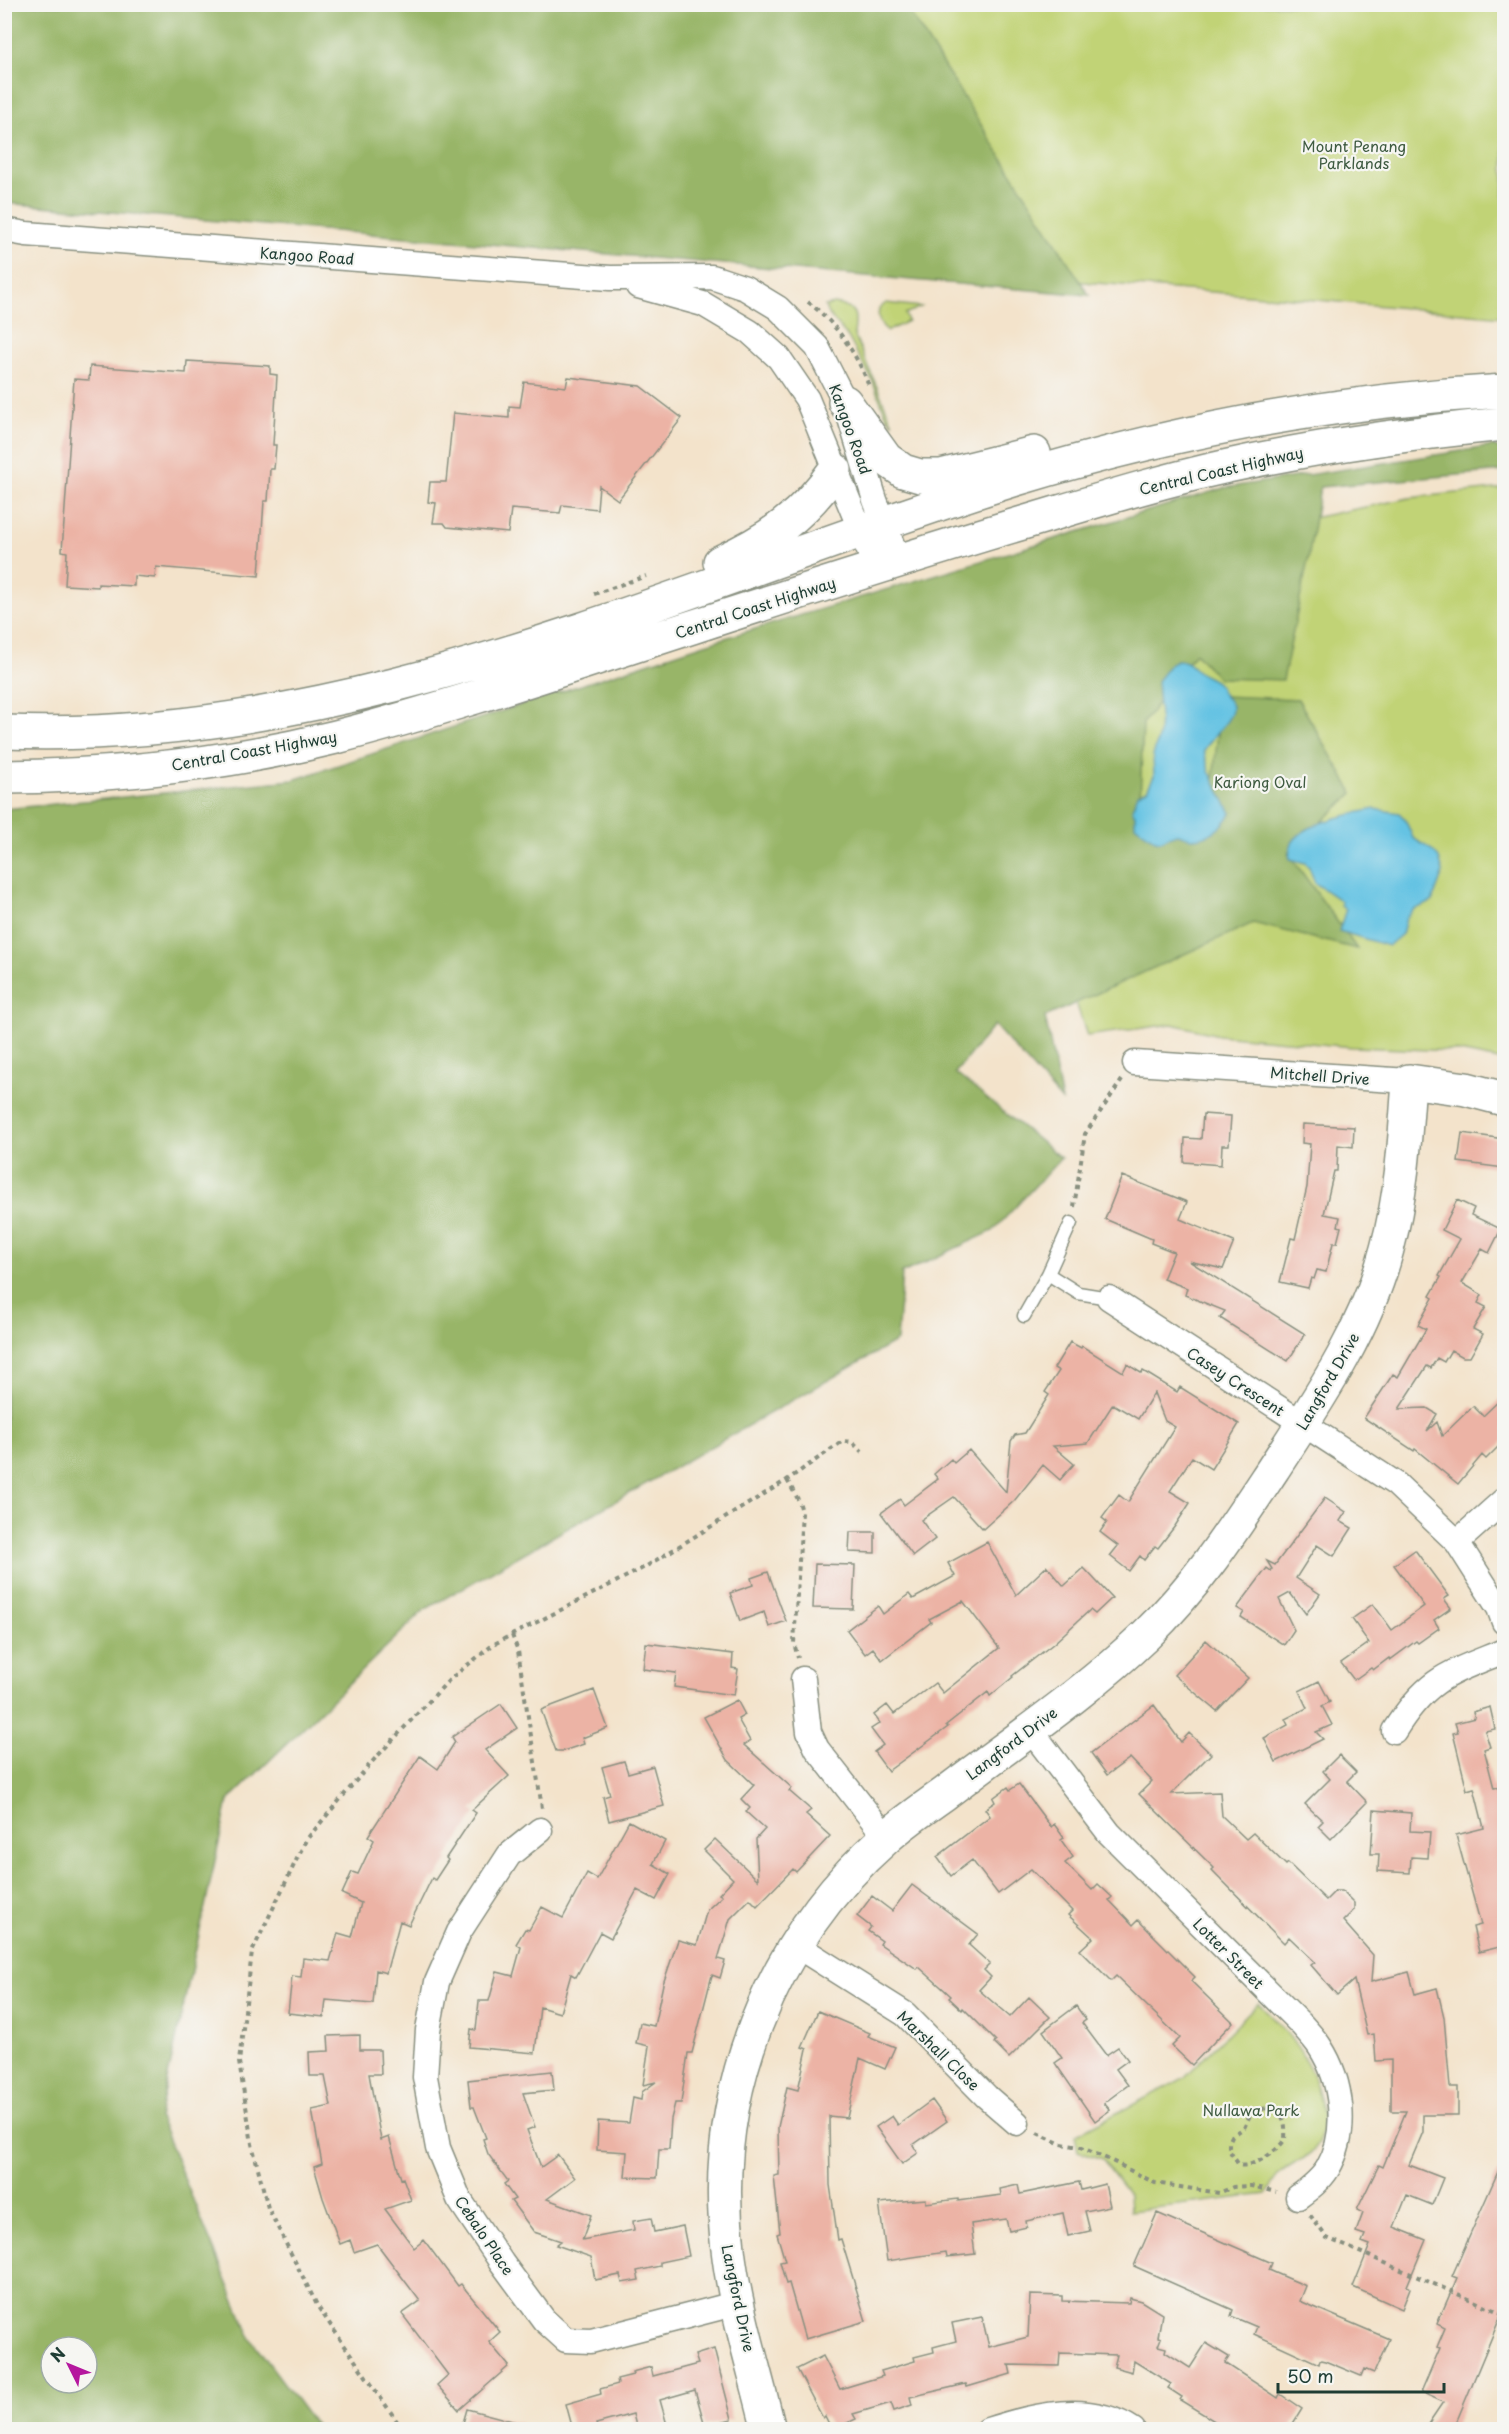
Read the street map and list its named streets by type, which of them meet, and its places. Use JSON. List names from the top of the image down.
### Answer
{
  "streets": {
    "main road": ["Central Coast Highway", "Mitchell Drive", "Langford Drive"],
    "street": [
      "Kangoo Road",
      "Casey Crescent",
      "Lotter Street",
      "Marshall Close",
      "Cebalo Place"
    ]
  },
  "crossings": [
    ["Kangoo Road", "Central Coast Highway"],
    ["Mitchell Drive", "Langford Drive"],
    ["Casey Crescent", "Langford Drive"],
    ["Langford Drive", "Lotter Street"],
    ["Langford Drive", "Marshall Close"],
    ["Langford Drive", "Cebalo Place"]
  ],
  "parks": ["Mount Penang Parklands", "Kariong Oval", "Nullawa Park"],
  "scale_bar": "50 m",
  "north": "top left"
}
